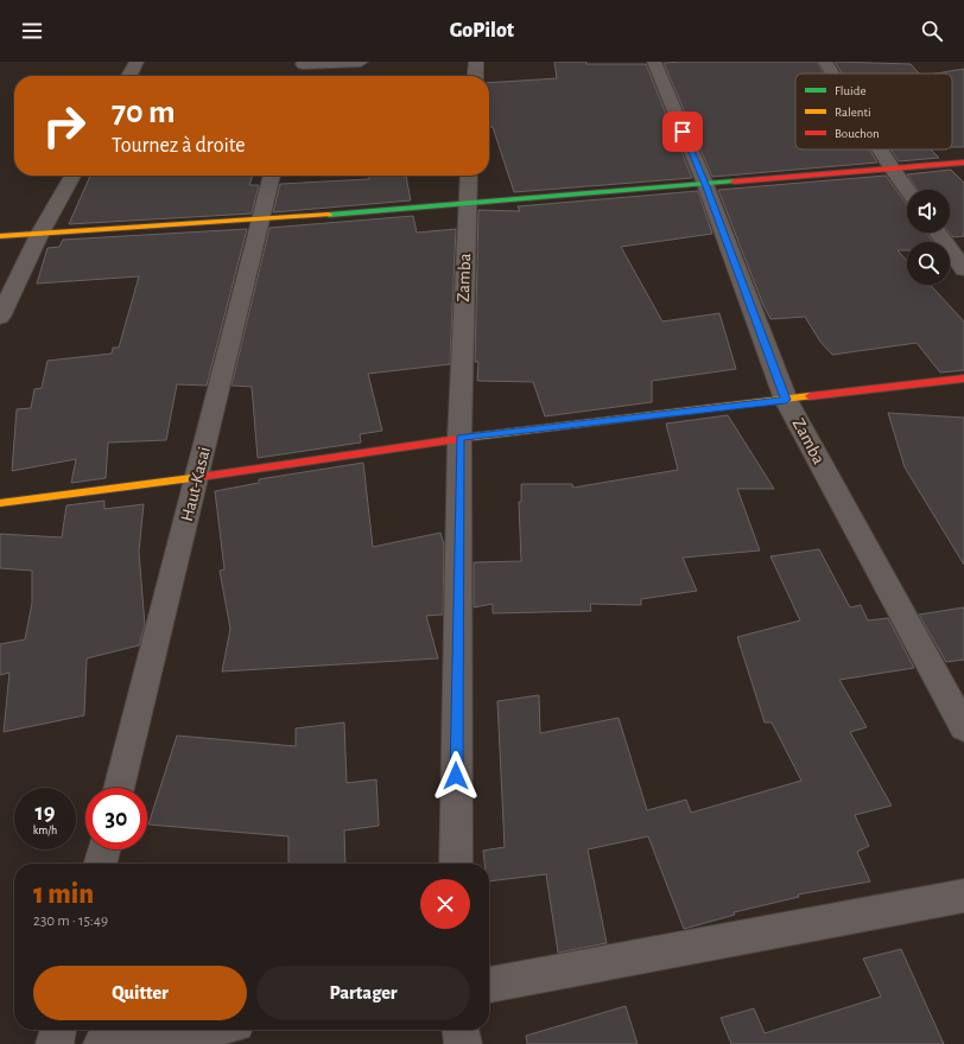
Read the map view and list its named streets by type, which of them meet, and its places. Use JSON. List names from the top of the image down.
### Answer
{
  "streets": {
    "street": ["Zamba", "Haut-Kasai"]
  },
  "legend": ["Fluide", "Ralenti", "Bouchon"],
  "page": {
    "header": "GoPilot",
    "turn": ["70 m", "Tournez à droite"],
    "speed": "19 km/h",
    "limit": "30",
    "heading": ["1 min", "230 m · 15:49"],
    "buttons": ["Quitter", "Partager"]
  }
}
